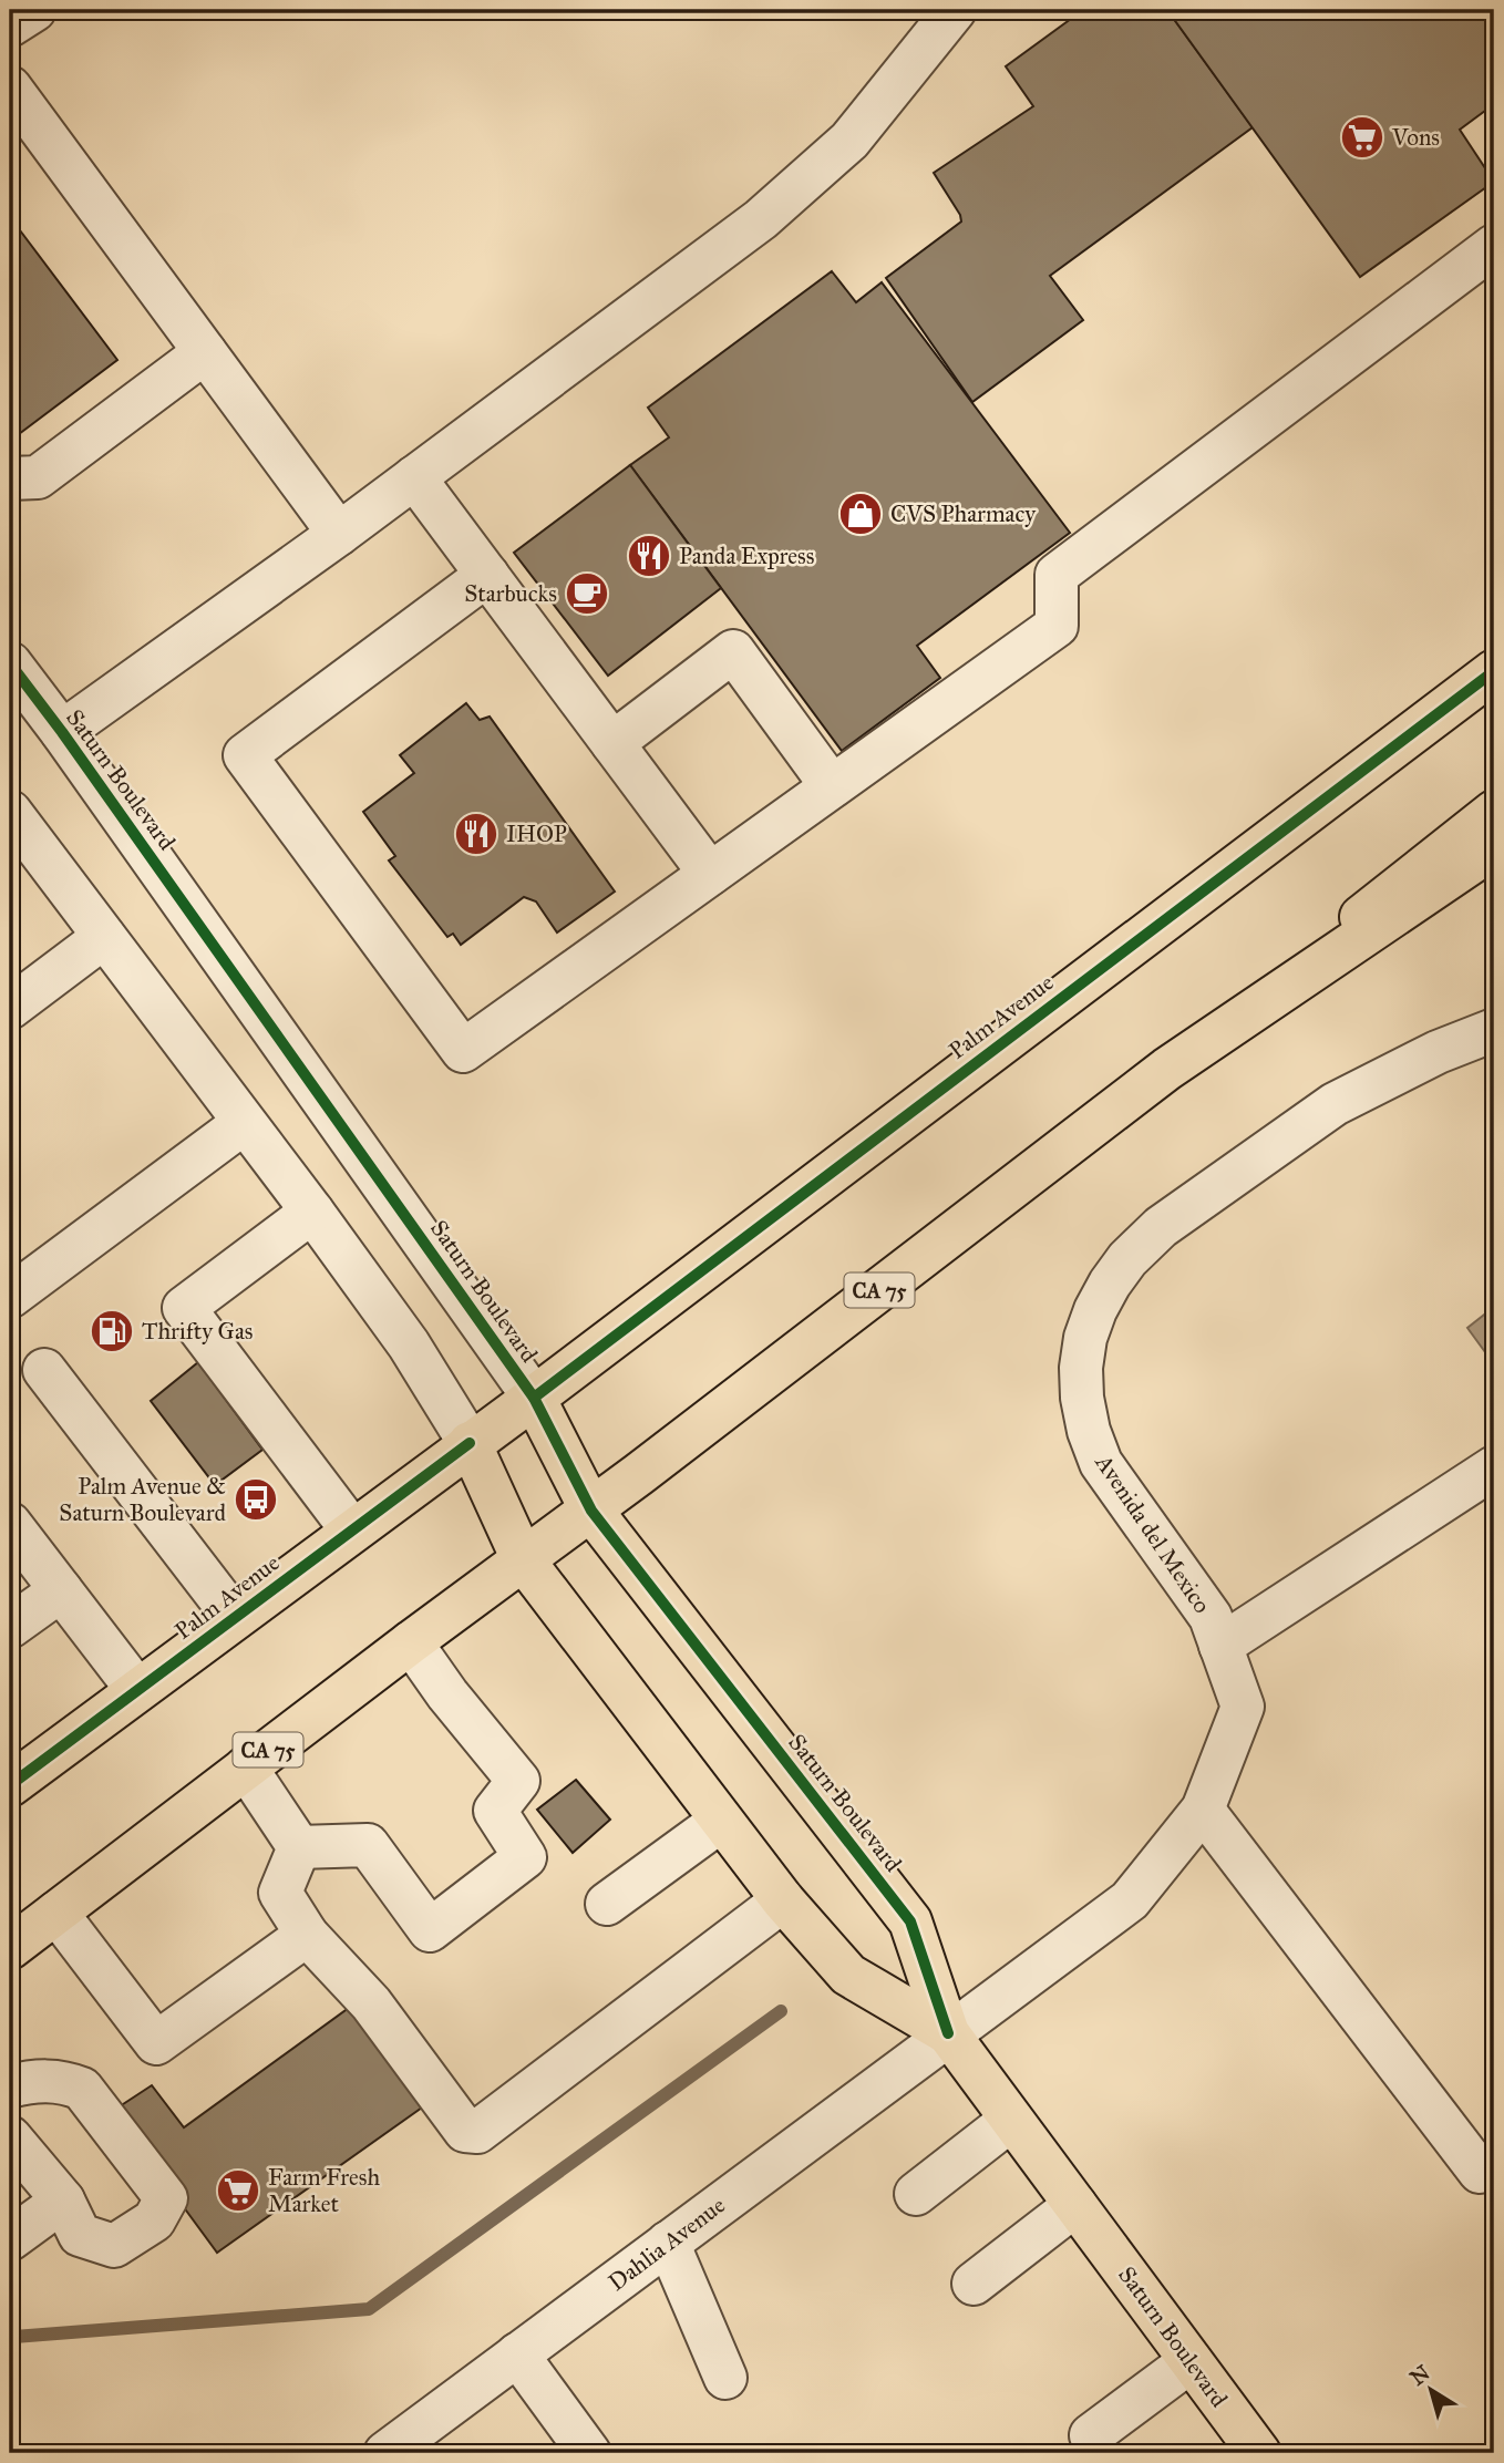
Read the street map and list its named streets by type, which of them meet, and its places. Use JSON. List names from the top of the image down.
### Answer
{
  "streets": {
    "main road": ["Saturn Boulevard", "Palm Avenue", "CA 75"],
    "street": ["Avenida del Mexico", "Dahlia Avenue"]
  },
  "crossings": [
    ["Saturn Boulevard", "Palm Avenue"],
    ["Saturn Boulevard", "CA 75"],
    ["Saturn Boulevard", "Avenida del Mexico"],
    ["Saturn Boulevard", "Dahlia Avenue"],
    ["Avenida del Mexico", "Dahlia Avenue"]
  ],
  "places": {
    "supermarket": ["Vons", "Farm Fresh Market"],
    "shop": ["CVS Pharmacy"],
    "restaurant": ["Panda Express", "IHOP"],
    "cafe": ["Starbucks"],
    "fuel station": ["Thrifty Gas"],
    "bus stop": ["Palm Avenue & Saturn Boulevard"]
  },
  "north": "top left"
}
